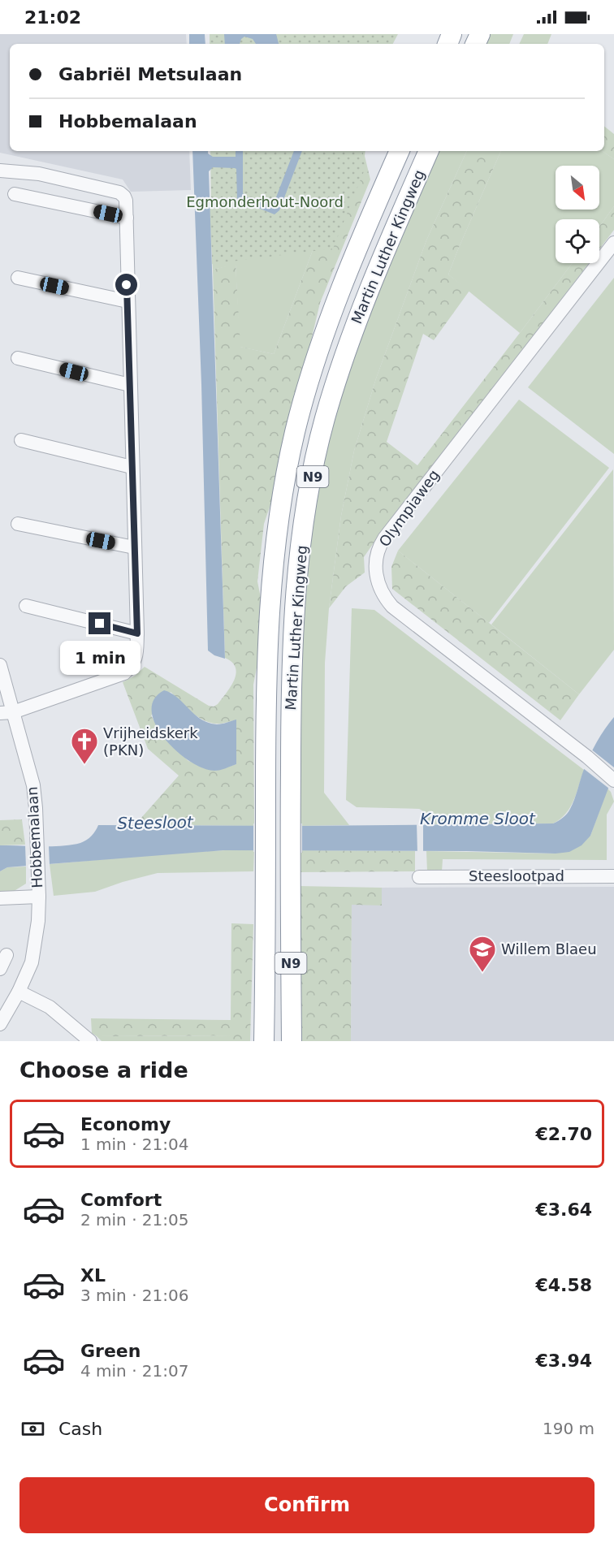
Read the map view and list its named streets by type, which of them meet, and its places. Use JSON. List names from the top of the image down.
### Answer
{
  "streets": {
    "highway": ["Martin Luther Kingweg", "N9"],
    "street": ["Olympiaweg", "Hobbemalaan", "Steeslootpad"]
  },
  "water": ["Kromme Sloot", "Steesloot"],
  "parks": ["Egmonderhout-Noord"],
  "places": {
    "church": ["Vrijheidskerk (PKN)"],
    "school or university": ["Willem Blaeu"]
  },
  "north": "bottom right",
  "page": {
    "status": "21:02",
    "banner": ["Gabriël Metsulaan", "Hobbemalaan"],
    "bubble": "1 min",
    "heading": "Choose a ride",
    "list": [
      {
        "name": "Economy",
        "note": "1 min · 21:04",
        "value": "€2.70"
      },
      {
        "name": "Comfort",
        "note": "2 min · 21:05",
        "value": "€3.64"
      },
      {
        "name": "XL",
        "note": "3 min · 21:06",
        "value": "€4.58"
      },
      {
        "name": "Green",
        "note": "4 min · 21:07",
        "value": "€3.94"
      }
    ],
    "pay": ["Cash", "190 m"],
    "buttons": "Confirm"
  }
}
